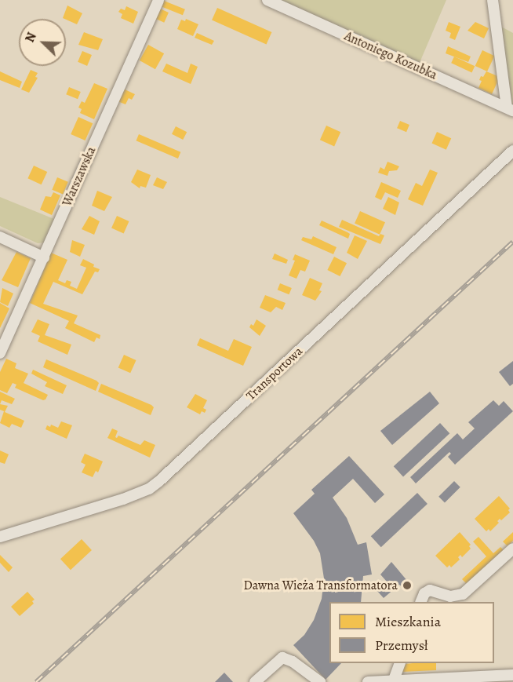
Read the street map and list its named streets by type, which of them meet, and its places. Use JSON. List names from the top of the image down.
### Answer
{
  "streets": {
    "street": ["Antoniego Kozubka", "Warszawska", "Transportowa"]
  },
  "places": ["Dawna Wieża Transformatora"],
  "legend": ["Mieszkania", "Przemysł"],
  "north": "top left"
}
